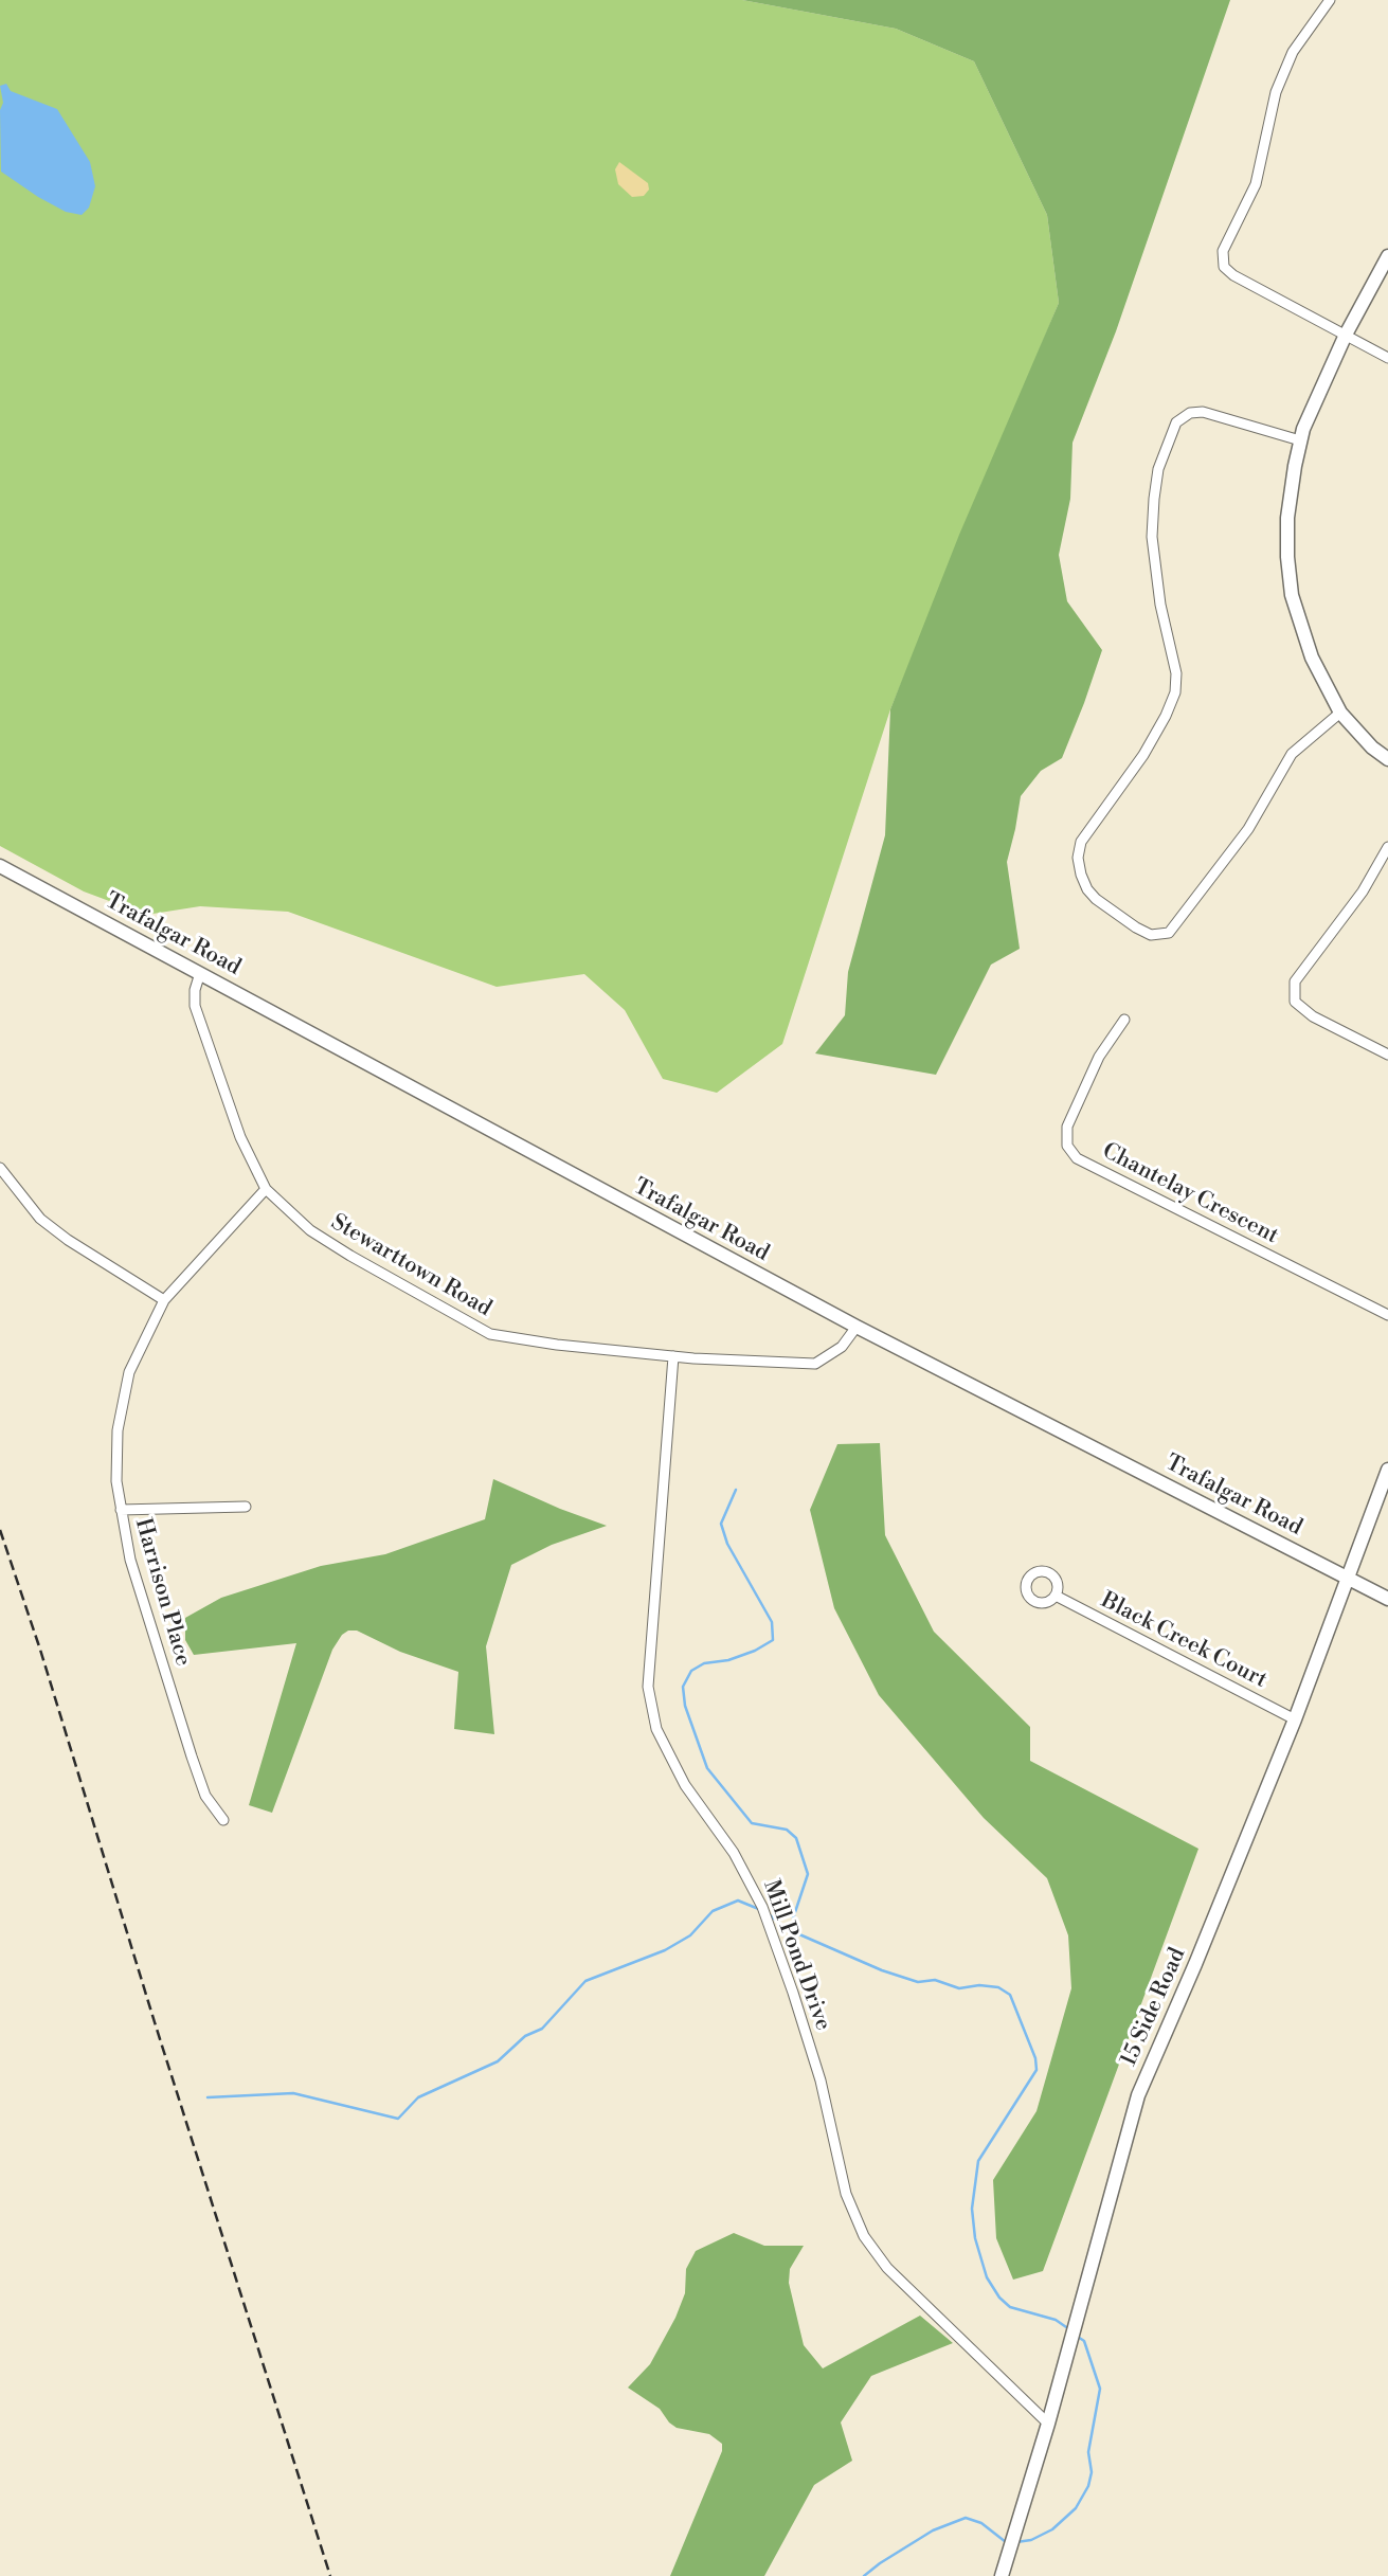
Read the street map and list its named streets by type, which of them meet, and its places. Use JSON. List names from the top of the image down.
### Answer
{
  "streets": {
    "street": [
      "Trafalgar Road",
      "Chantelay Crescent",
      "Stewarttown Road",
      "Harrison Place",
      "Black Creek Court",
      "Mill Pond Drive",
      "15 Side Road"
    ]
  },
  "crossings": [
    ["Trafalgar Road", "Stewarttown Road"],
    ["Trafalgar Road", "15 Side Road"],
    ["Stewarttown Road", "Harrison Place"],
    ["Stewarttown Road", "Mill Pond Drive"],
    ["Black Creek Court", "15 Side Road"],
    ["Mill Pond Drive", "15 Side Road"]
  ]
}
